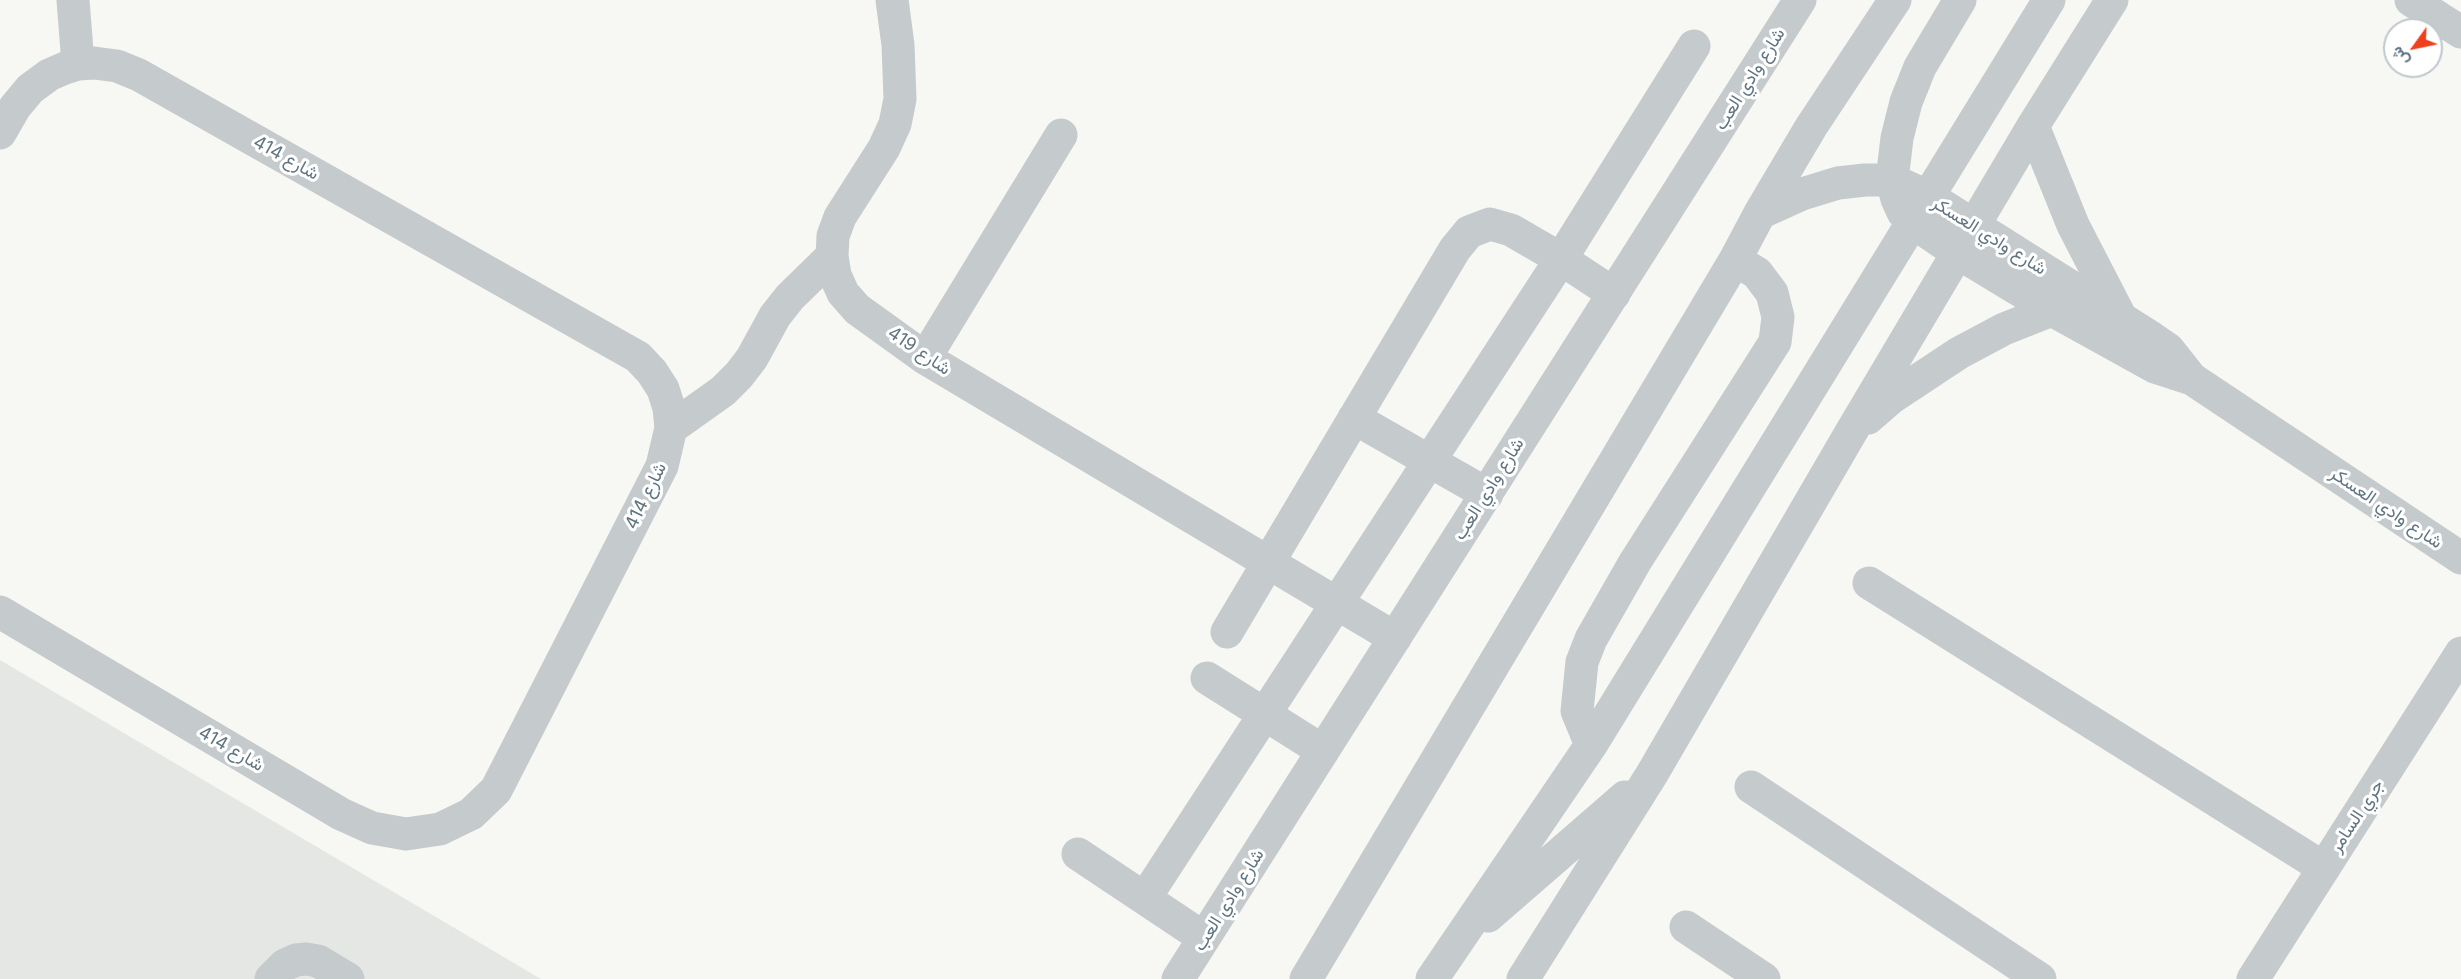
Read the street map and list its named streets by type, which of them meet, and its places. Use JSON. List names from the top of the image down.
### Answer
{
  "streets": {
    "street": [
      "شارع وادي العب",
      "شارع 414",
      "شارع وادي العسكر",
      "شارع 419",
      "جري السامر"
    ]
  },
  "crossings": [
    ["شارع وادي العب", "شارع 419"]
  ],
  "north": "bottom left"
}
